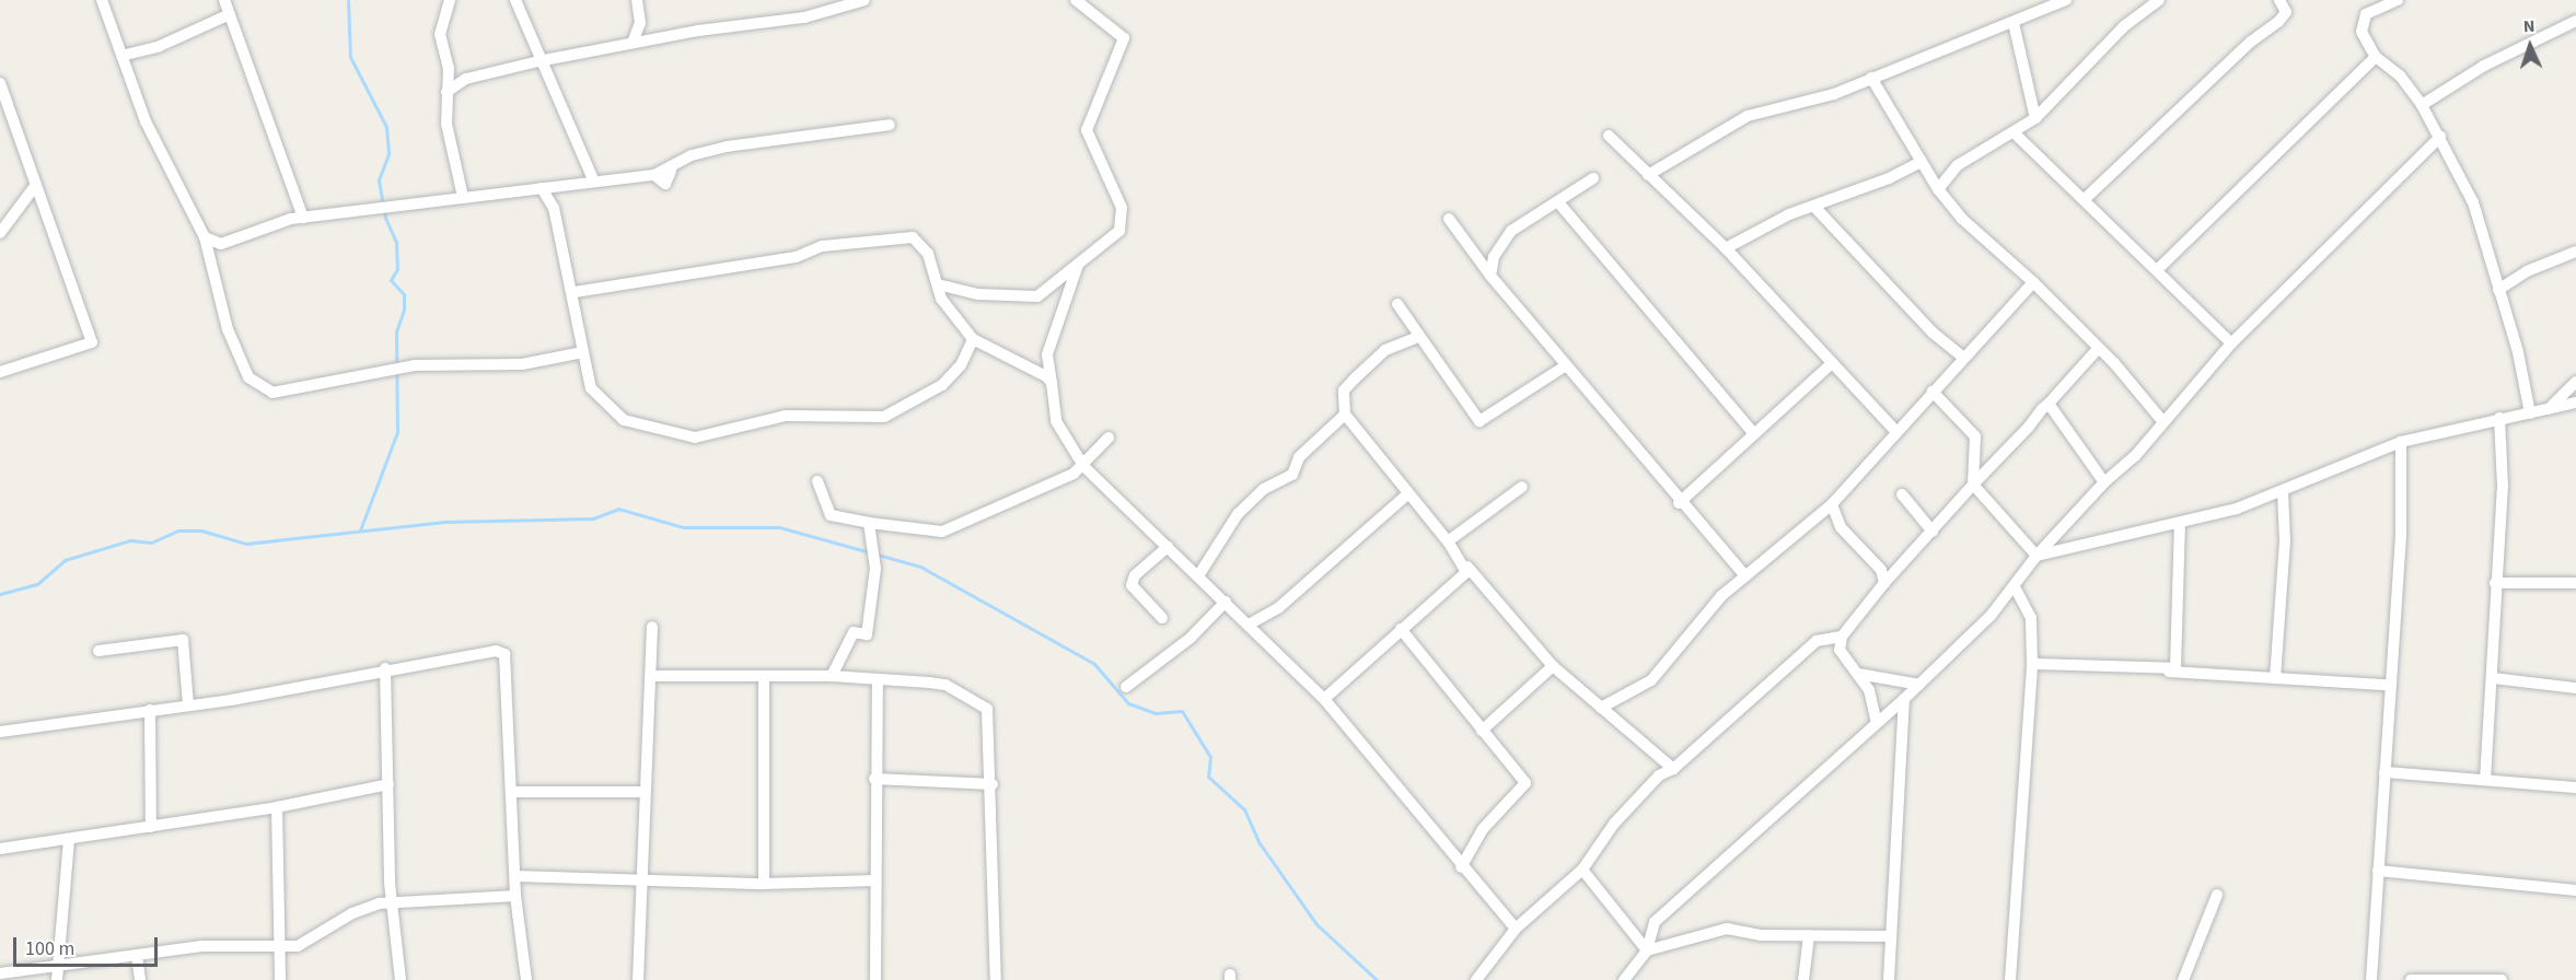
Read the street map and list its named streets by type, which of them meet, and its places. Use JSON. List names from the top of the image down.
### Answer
{
  "scale_bar": "100 m",
  "north": "top"
}
